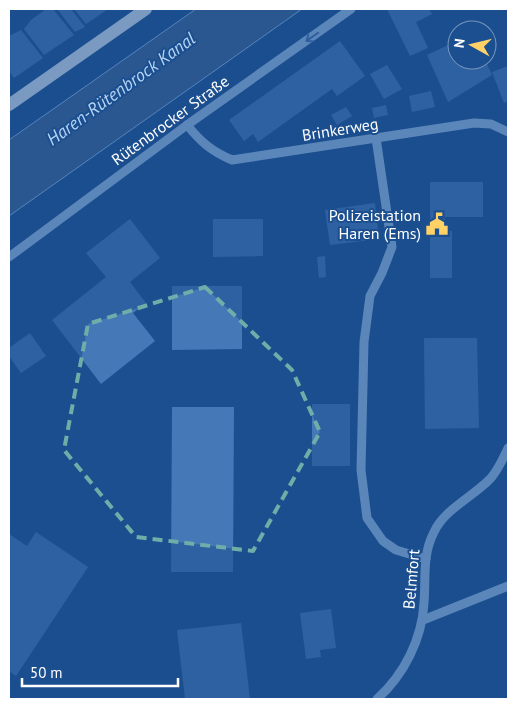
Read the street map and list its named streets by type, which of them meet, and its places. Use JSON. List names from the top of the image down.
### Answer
{
  "streets": {
    "street": ["Rütenbrocker Straße", "Brinkerweg", "Belmfort"]
  },
  "crossings": [
    ["Rütenbrocker Straße", "Brinkerweg"]
  ],
  "one_way": ["Rütenbrocker Straße"],
  "water": ["Haren-Rütenbrock Kanal"],
  "places": {
    "public building": ["Polizeistation Haren (Ems)"]
  },
  "scale_bar": "50 m",
  "north": "left"
}
